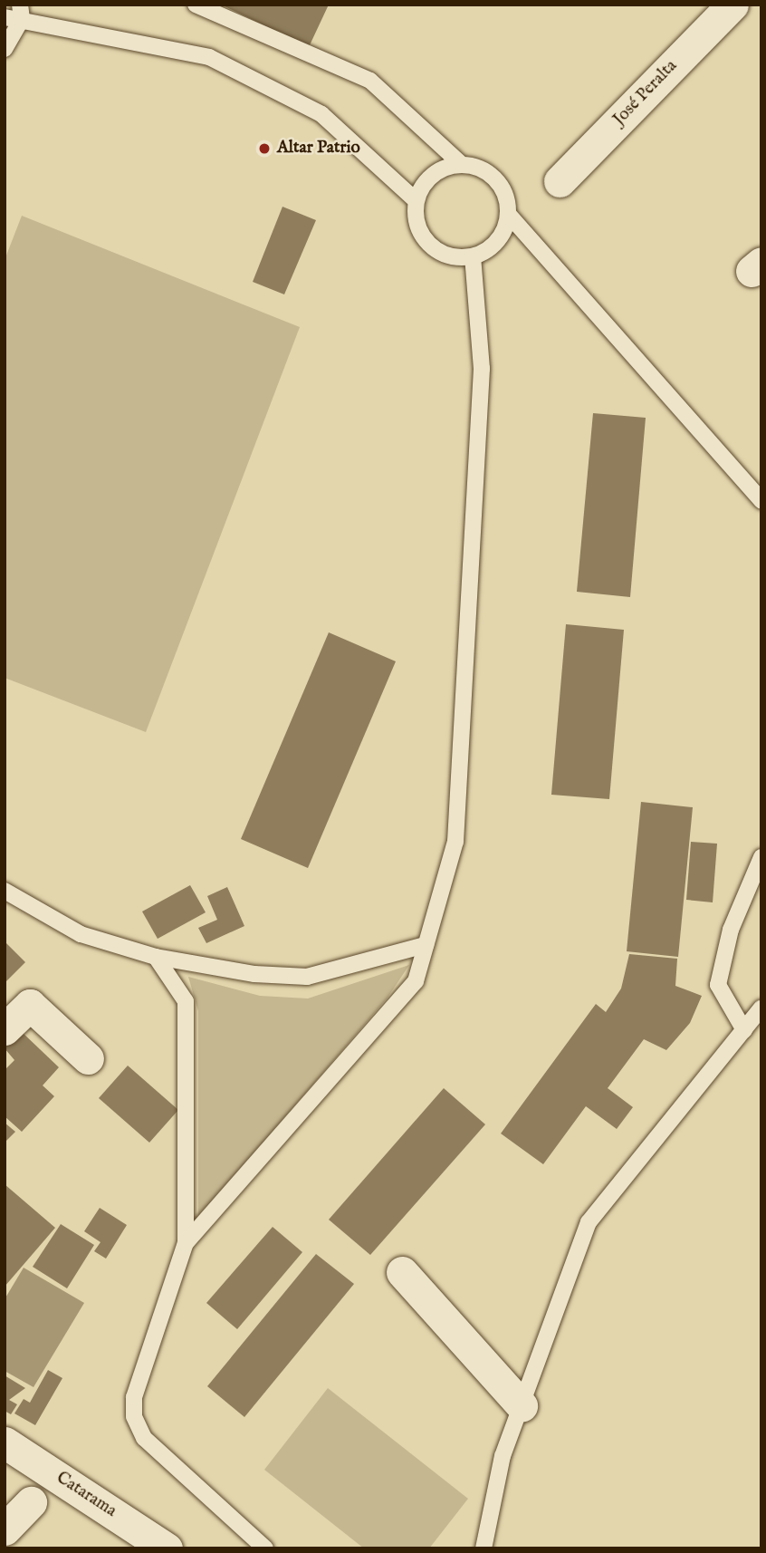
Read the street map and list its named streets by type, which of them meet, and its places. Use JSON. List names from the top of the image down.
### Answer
{
  "streets": {
    "street": ["José Peralta", "Catarama"]
  },
  "places": ["Altar Patrio"]
}
